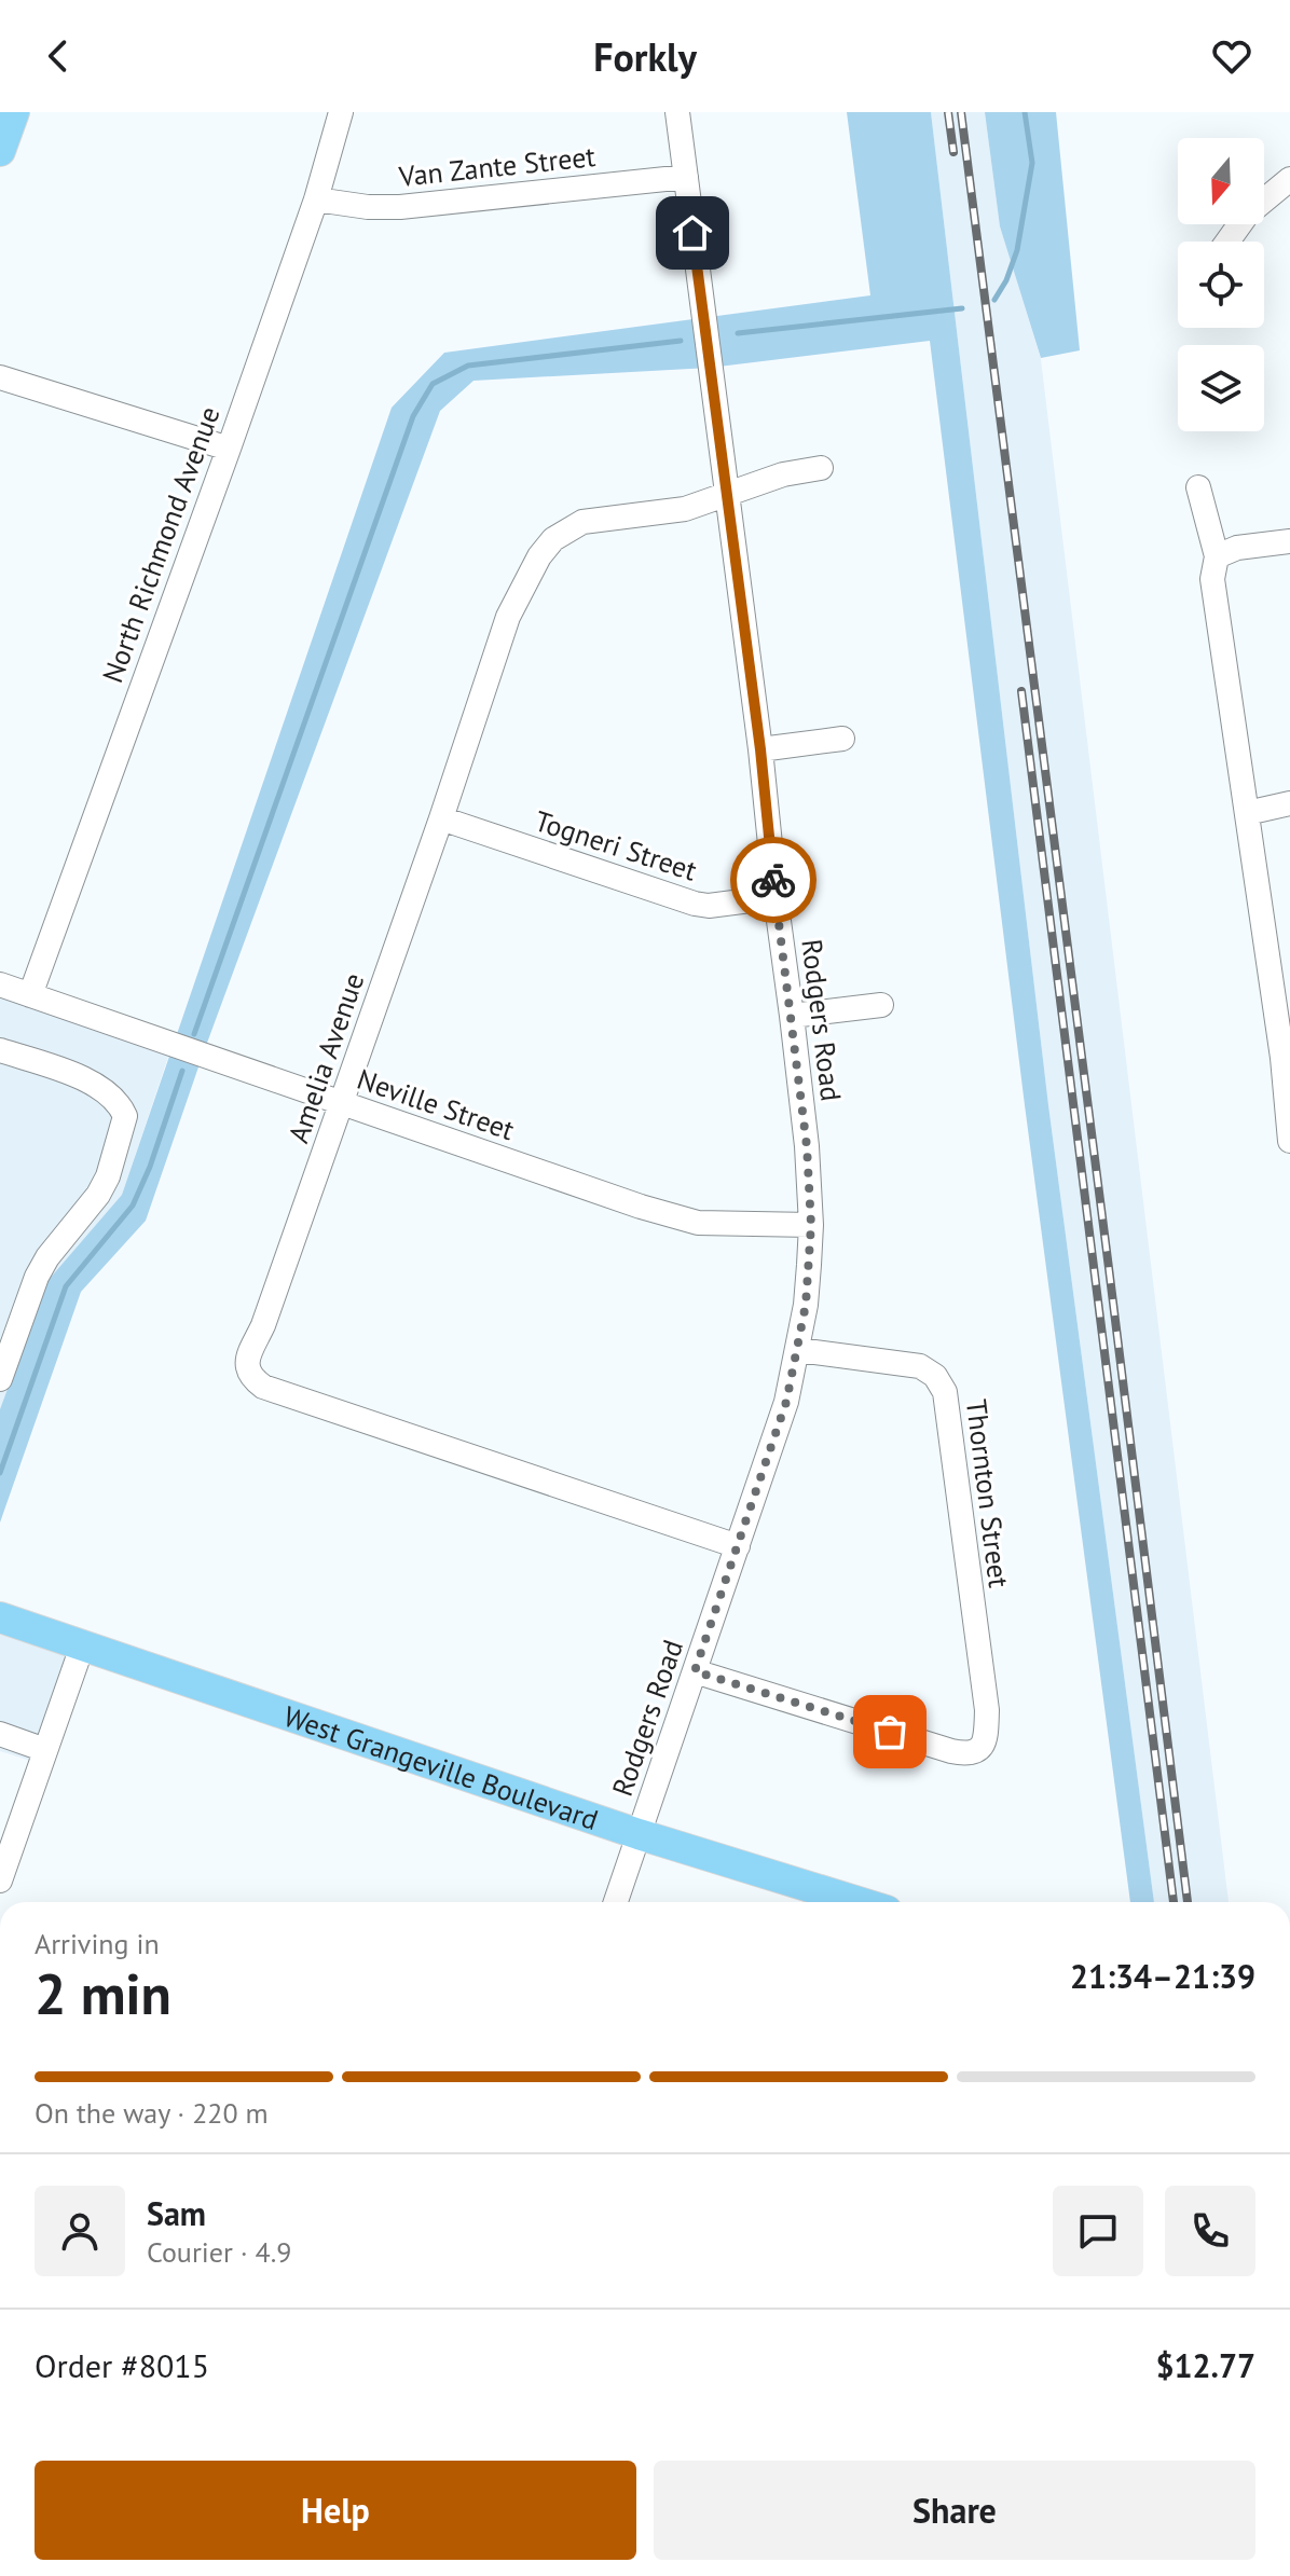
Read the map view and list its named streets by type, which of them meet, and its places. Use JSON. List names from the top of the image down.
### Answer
{
  "streets": {
    "main road": ["West Grangeville Boulevard"],
    "street": [
      "Van Zante Street",
      "North Richmond Avenue",
      "Togneri Street",
      "Rodgers Road",
      "Amelia Avenue",
      "Neville Street",
      "Thornton Street"
    ]
  },
  "crossings": [
    ["Van Zante Street", "North Richmond Avenue"],
    ["Van Zante Street", "Rodgers Road"],
    ["North Richmond Avenue", "Neville Street"],
    ["Togneri Street", "Rodgers Road"],
    ["Togneri Street", "Amelia Avenue"],
    ["Rodgers Road", "Amelia Avenue"],
    ["Rodgers Road", "Neville Street"],
    ["Rodgers Road", "Thornton Street"],
    ["Rodgers Road", "West Grangeville Boulevard"],
    ["Amelia Avenue", "Neville Street"]
  ],
  "north": "bottom",
  "page": {
    "header": "Forkly",
    "heading": ["2 min", "Arriving in", "21:34–21:39"],
    "panel": [
      "Sam",
      "Courier · 4.9",
      "Order #8015",
      "$12.77"
    ],
    "bar": "On the way · 220 m",
    "buttons": ["Help", "Share"]
  }
}
